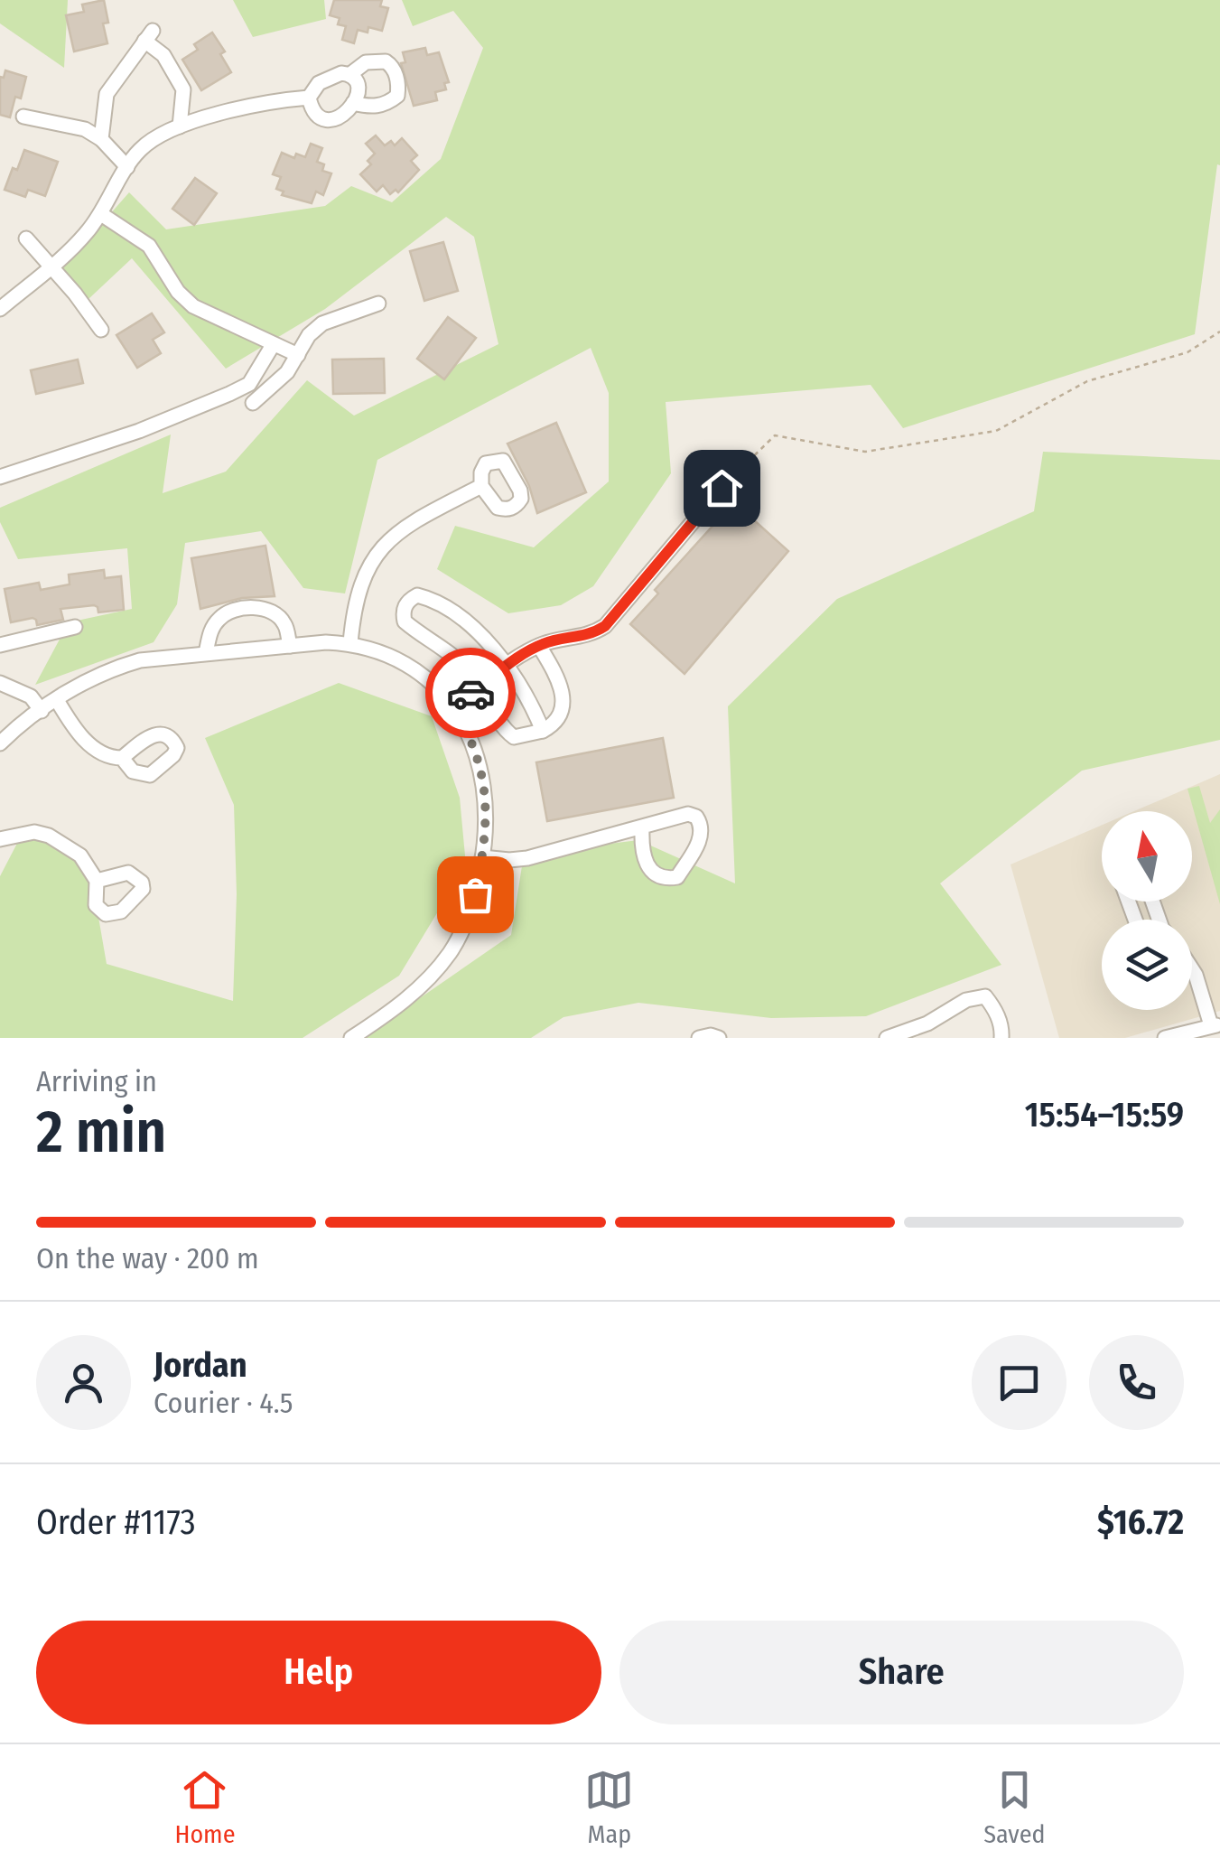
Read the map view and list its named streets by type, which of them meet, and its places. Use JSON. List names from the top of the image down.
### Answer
{
  "north": "top",
  "page": {
    "heading": ["2 min", "Arriving in", "15:54–15:59"],
    "panel": [
      "Jordan",
      "Courier · 4.5",
      "Order #1173",
      "$16.72"
    ],
    "bar": "On the way · 200 m",
    "buttons": ["Help", "Share"],
    "tabs": ["Home", "Map", "Saved"]
  }
}
